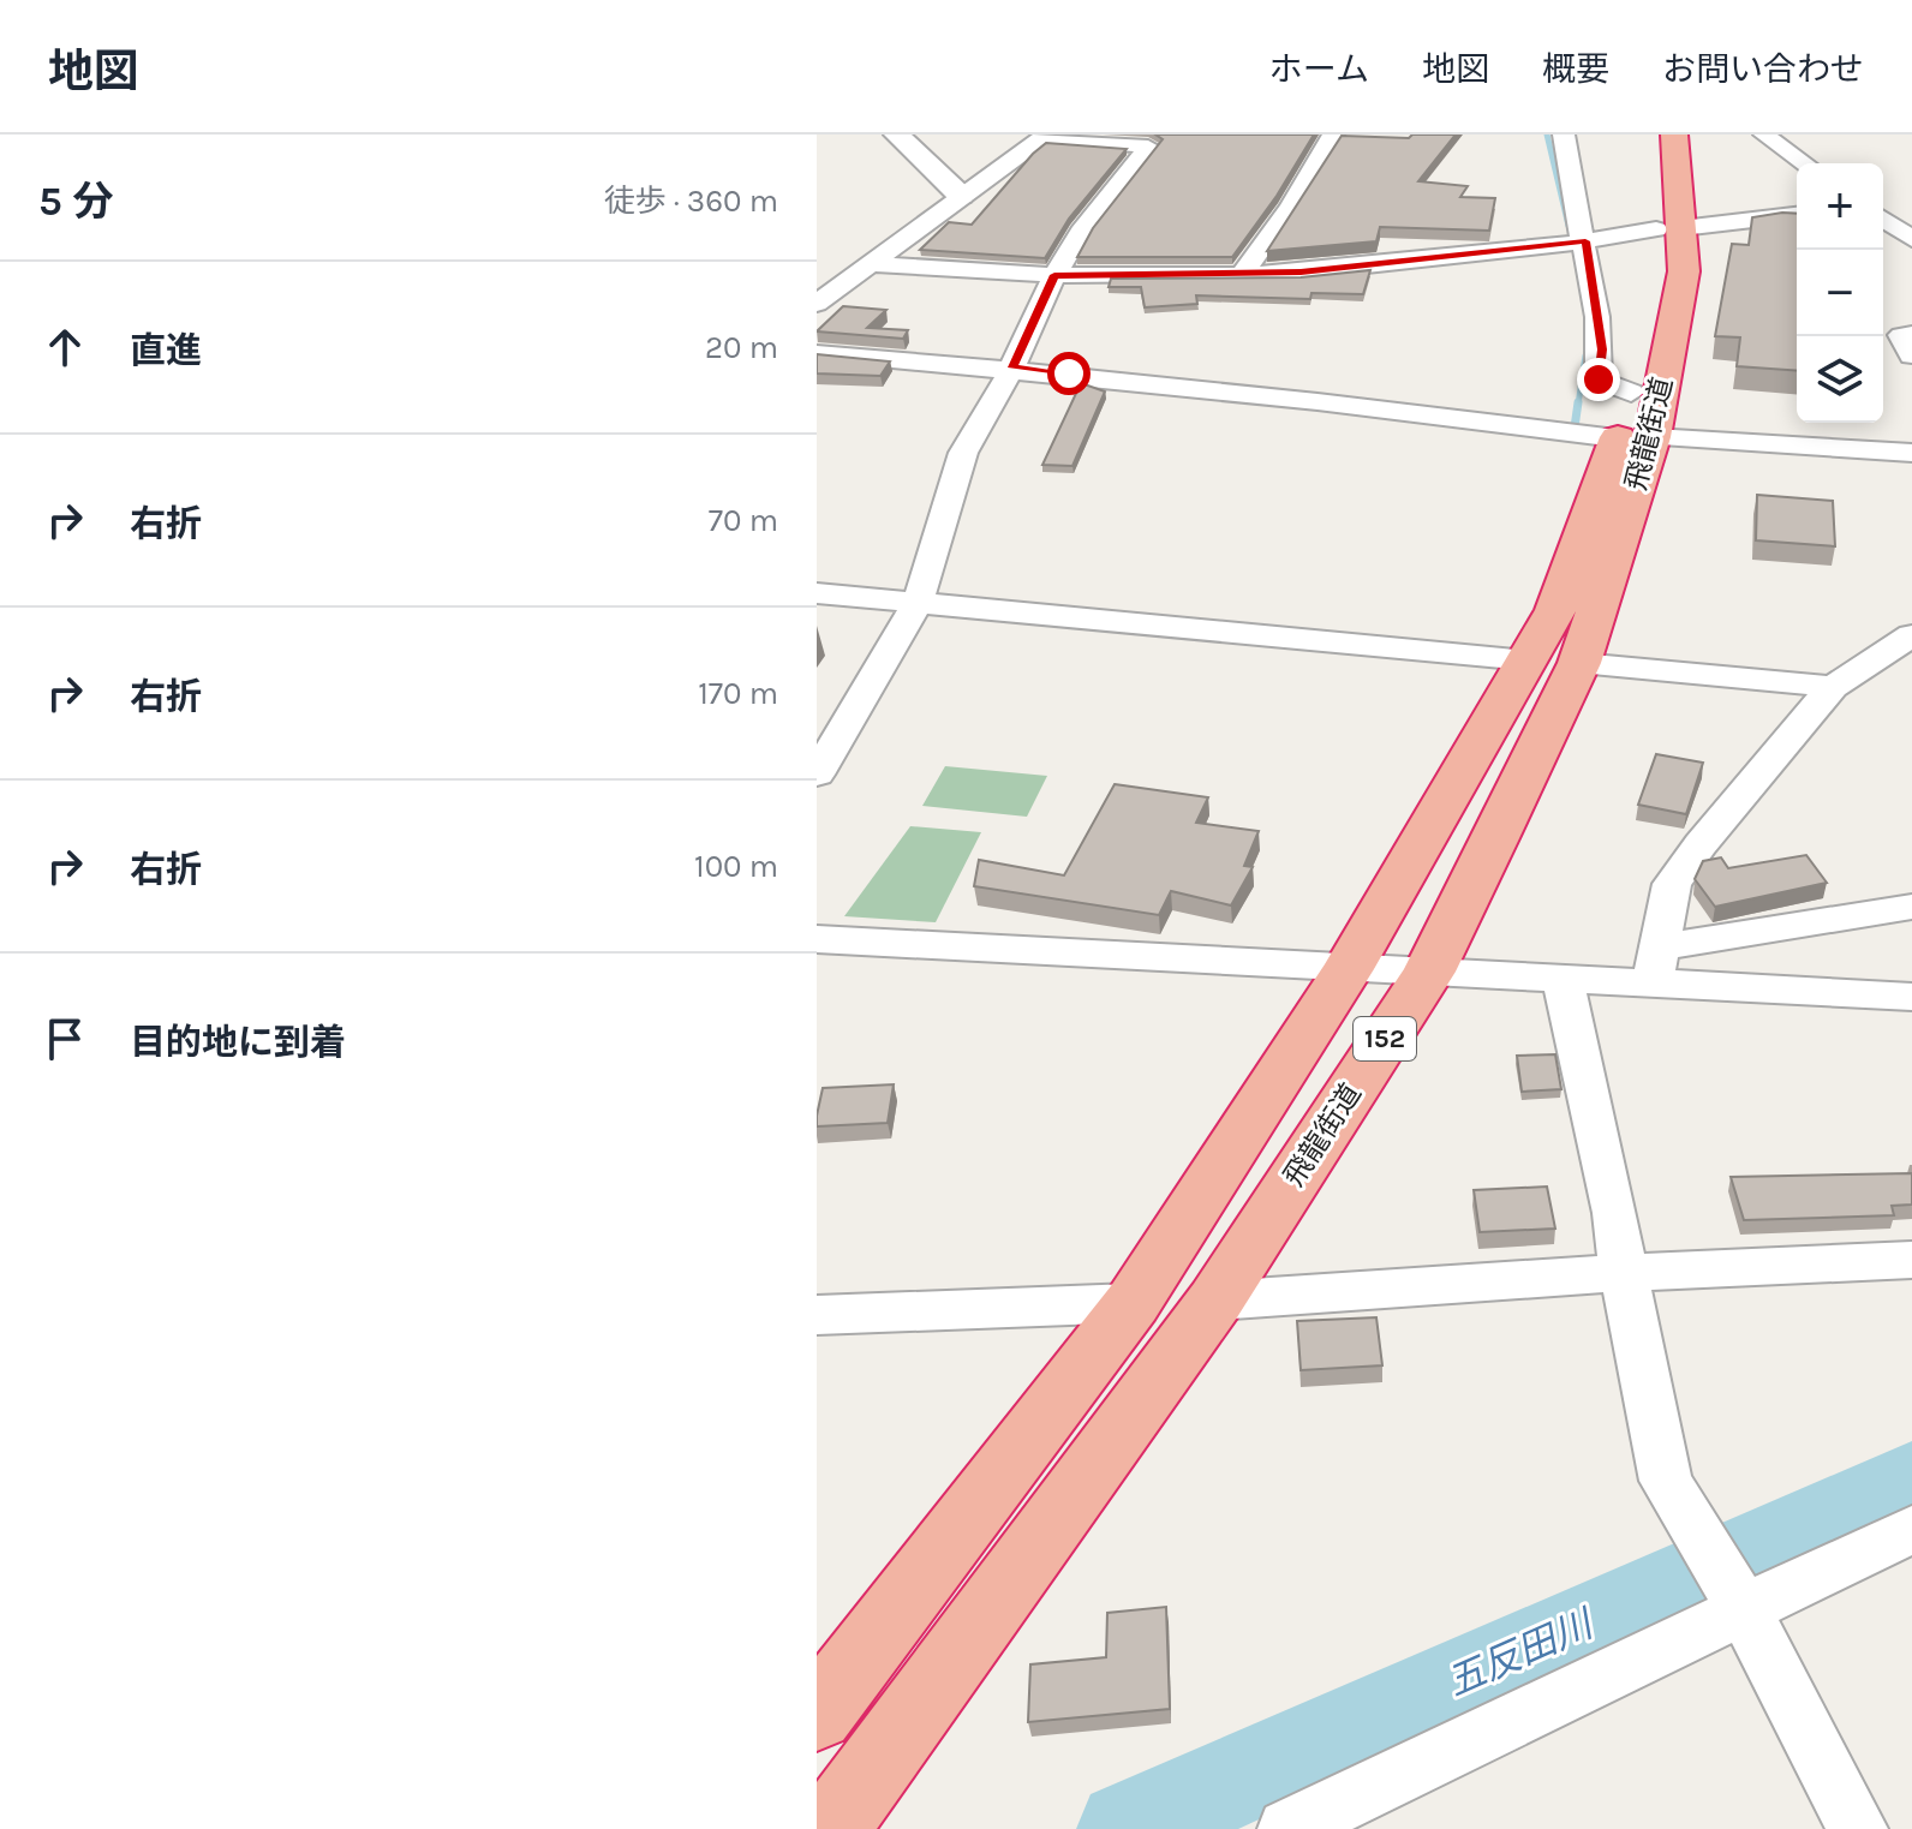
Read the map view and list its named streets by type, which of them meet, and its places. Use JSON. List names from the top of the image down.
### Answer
{
  "streets": {
    "highway": ["飛龍街道", "152"]
  },
  "water": ["五反田川"],
  "page": {
    "header": "地図",
    "nav": [
      "ホーム",
      "地図",
      "概要",
      "お問い合わせ"
    ],
    "heading": ["5 分", "徒歩 · 360 m"],
    "map_buttons": ["+", "−"],
    "list": [
      ["直進", "20 m"],
      ["右折", "70 m"],
      ["右折", "170 m"],
      ["右折", "100 m"],
      "目的地に到着"
    ]
  }
}
